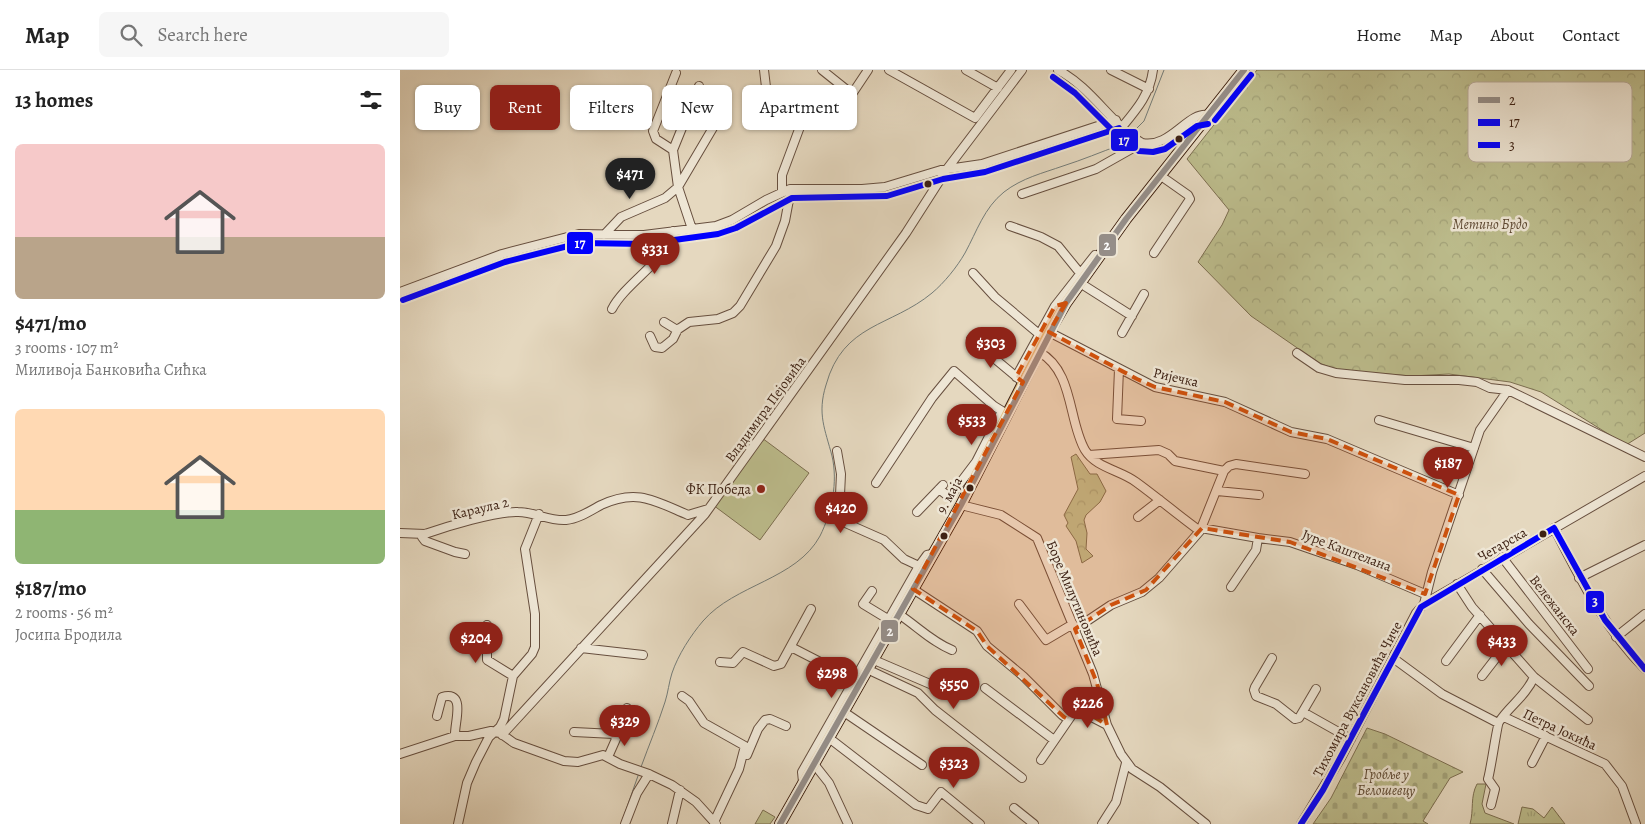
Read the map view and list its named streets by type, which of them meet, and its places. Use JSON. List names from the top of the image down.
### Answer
{
  "streets": {
    "main road": ["9. маја"],
    "street": [
      "Ријечка",
      "Владимира Пејовића",
      "Караула 2",
      "Чегарска",
      "Јуре Каштелана",
      "Боре Милутиновића",
      "Вележанска",
      "Тихомира Вуксановића Чиче",
      "Петра Јокића"
    ]
  },
  "crossings": [
    ["Ријечка", "9. маја"],
    ["Ријечка", "Тихомира Вуксановића Чиче"],
    ["Владимира Пејовића", "Караула 2"],
    ["9. маја", "Боре Милутиновића"],
    ["Чегарска", "Вележанска"],
    ["Чегарска", "Тихомира Вуксановића Чиче"],
    ["Јуре Каштелана", "Тихомира Вуксановића Чиче"],
    ["Тихомира Вуксановића Чиче", "Петра Јокића"]
  ],
  "parks": ["Метино Брдо", "Гробље у Белошевцу"],
  "places": ["ФК Победа"],
  "lines": ["transit line 2", "transit line 17", "transit line 3"],
  "legend": ["2", "17", "3"],
  "page": {
    "header": "Map",
    "search": "Search here",
    "nav": [
      "Home",
      "Map",
      "About",
      "Contact"
    ],
    "heading": "13 homes",
    "chip": [
      "Buy",
      "Rent",
      "Filters",
      "New",
      "Apartment"
    ],
    "list": [
      {
        "name": "$471/mo",
        "note": "3 rooms · 107 m² · Миливоја Банковића Сићка"
      },
      {
        "name": "$187/mo",
        "note": "2 rooms · 56 m² · Јосипа Бродила"
      }
    ],
    "price": [
      "$471",
      "$331",
      "$303",
      "$533",
      "$187",
      "$420",
      "$204",
      "$433",
      "$298",
      "$550",
      "$226",
      "$329",
      "$323"
    ]
  }
}
